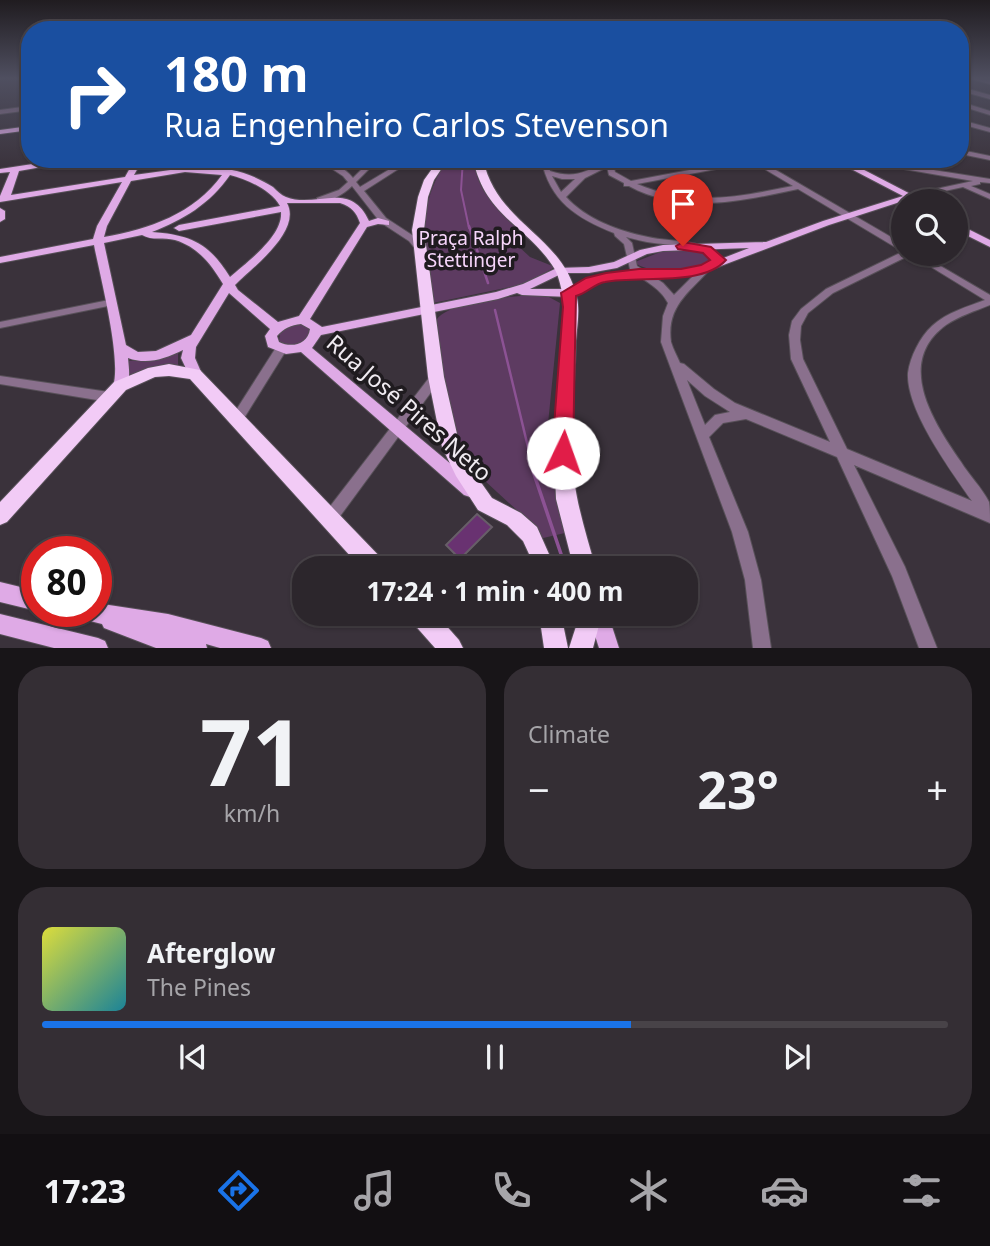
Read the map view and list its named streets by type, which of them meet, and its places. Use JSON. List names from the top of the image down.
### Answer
{
  "streets": {
    "main road": ["Rua José Pires Neto"]
  },
  "parks": ["Praça Ralph Stettinger"],
  "page": {
    "turn": ["180 m", "Rua Engenheiro Carlos Stevenson"],
    "limit": "80",
    "trip": "17:24 · 1 min · 400 m",
    "tile": [
      ["71", "km/h"],
      "Climate"
    ],
    "heat": ["−", "23°", "+"],
    "song": ["Afterglow", "The Pines"],
    "tabs": "17:23"
  }
}
